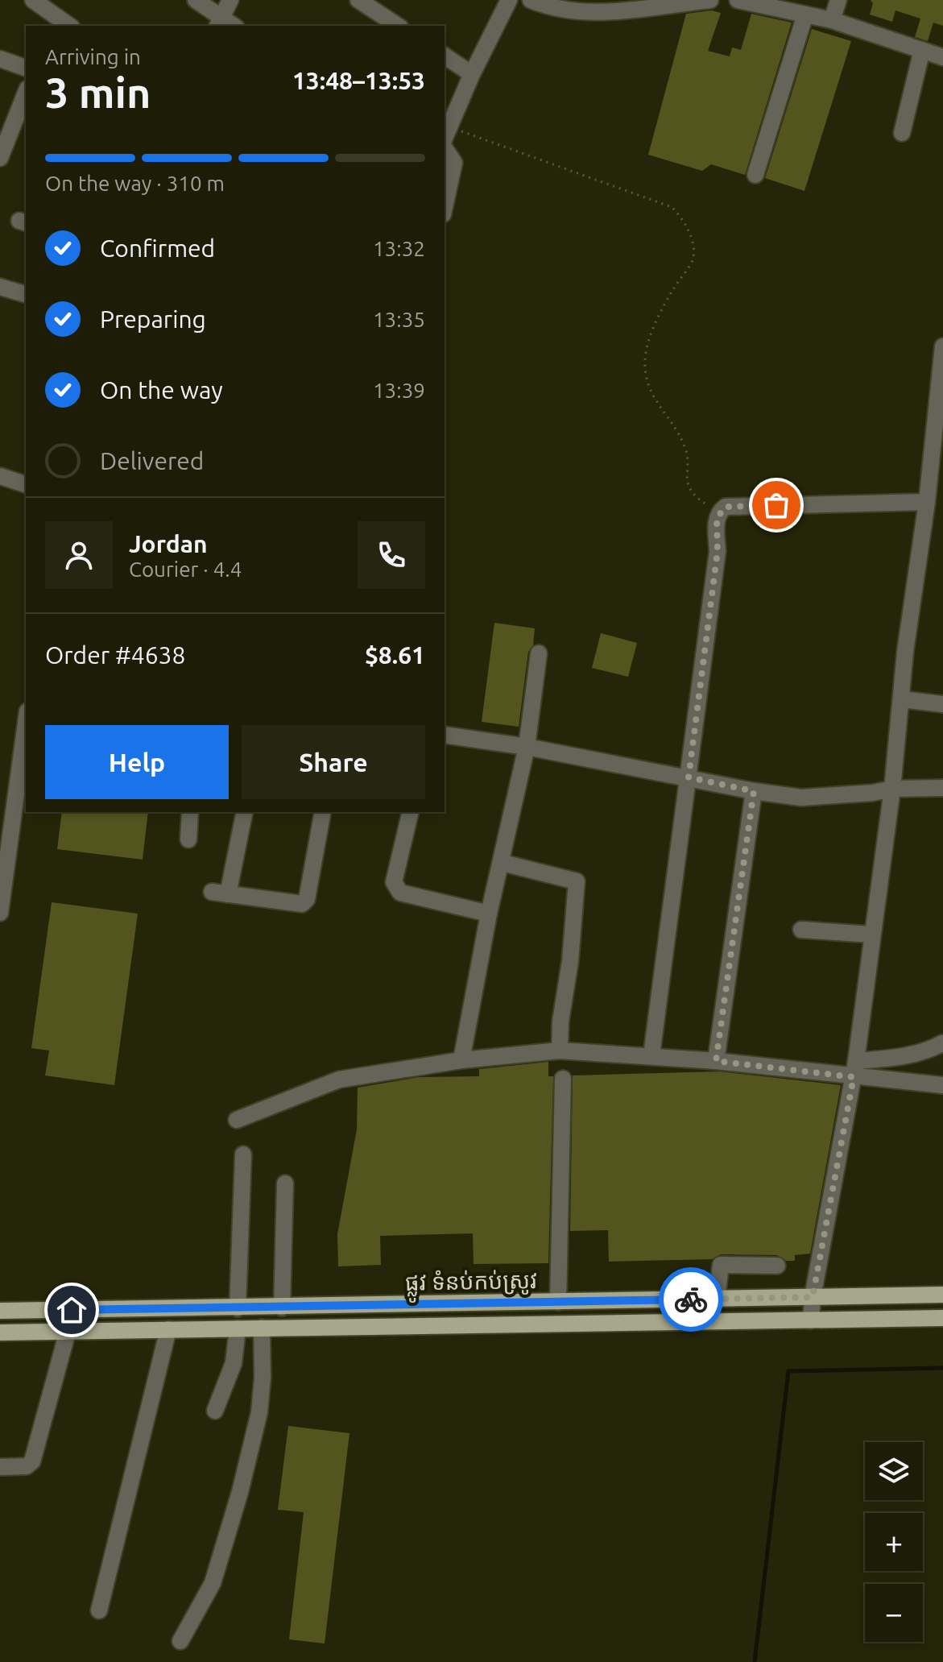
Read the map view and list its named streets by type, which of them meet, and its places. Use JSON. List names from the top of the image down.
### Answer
{
  "streets": {
    "main road": ["ផ្លូវ ទំនប់កប់ស្រូវ"]
  },
  "page": {
    "heading": ["3 min", "Arriving in", "13:48–13:53"],
    "panel": [
      "Jordan",
      "Courier · 4.4",
      "Order #4638",
      "$8.61"
    ],
    "bar": "On the way · 310 m",
    "list": [
      ["Confirmed", "13:32"],
      ["Preparing", "13:35"],
      ["On the way", "13:39"],
      "Delivered"
    ],
    "buttons": ["Help", "Share"],
    "map_buttons": ["+", "−"]
  }
}
